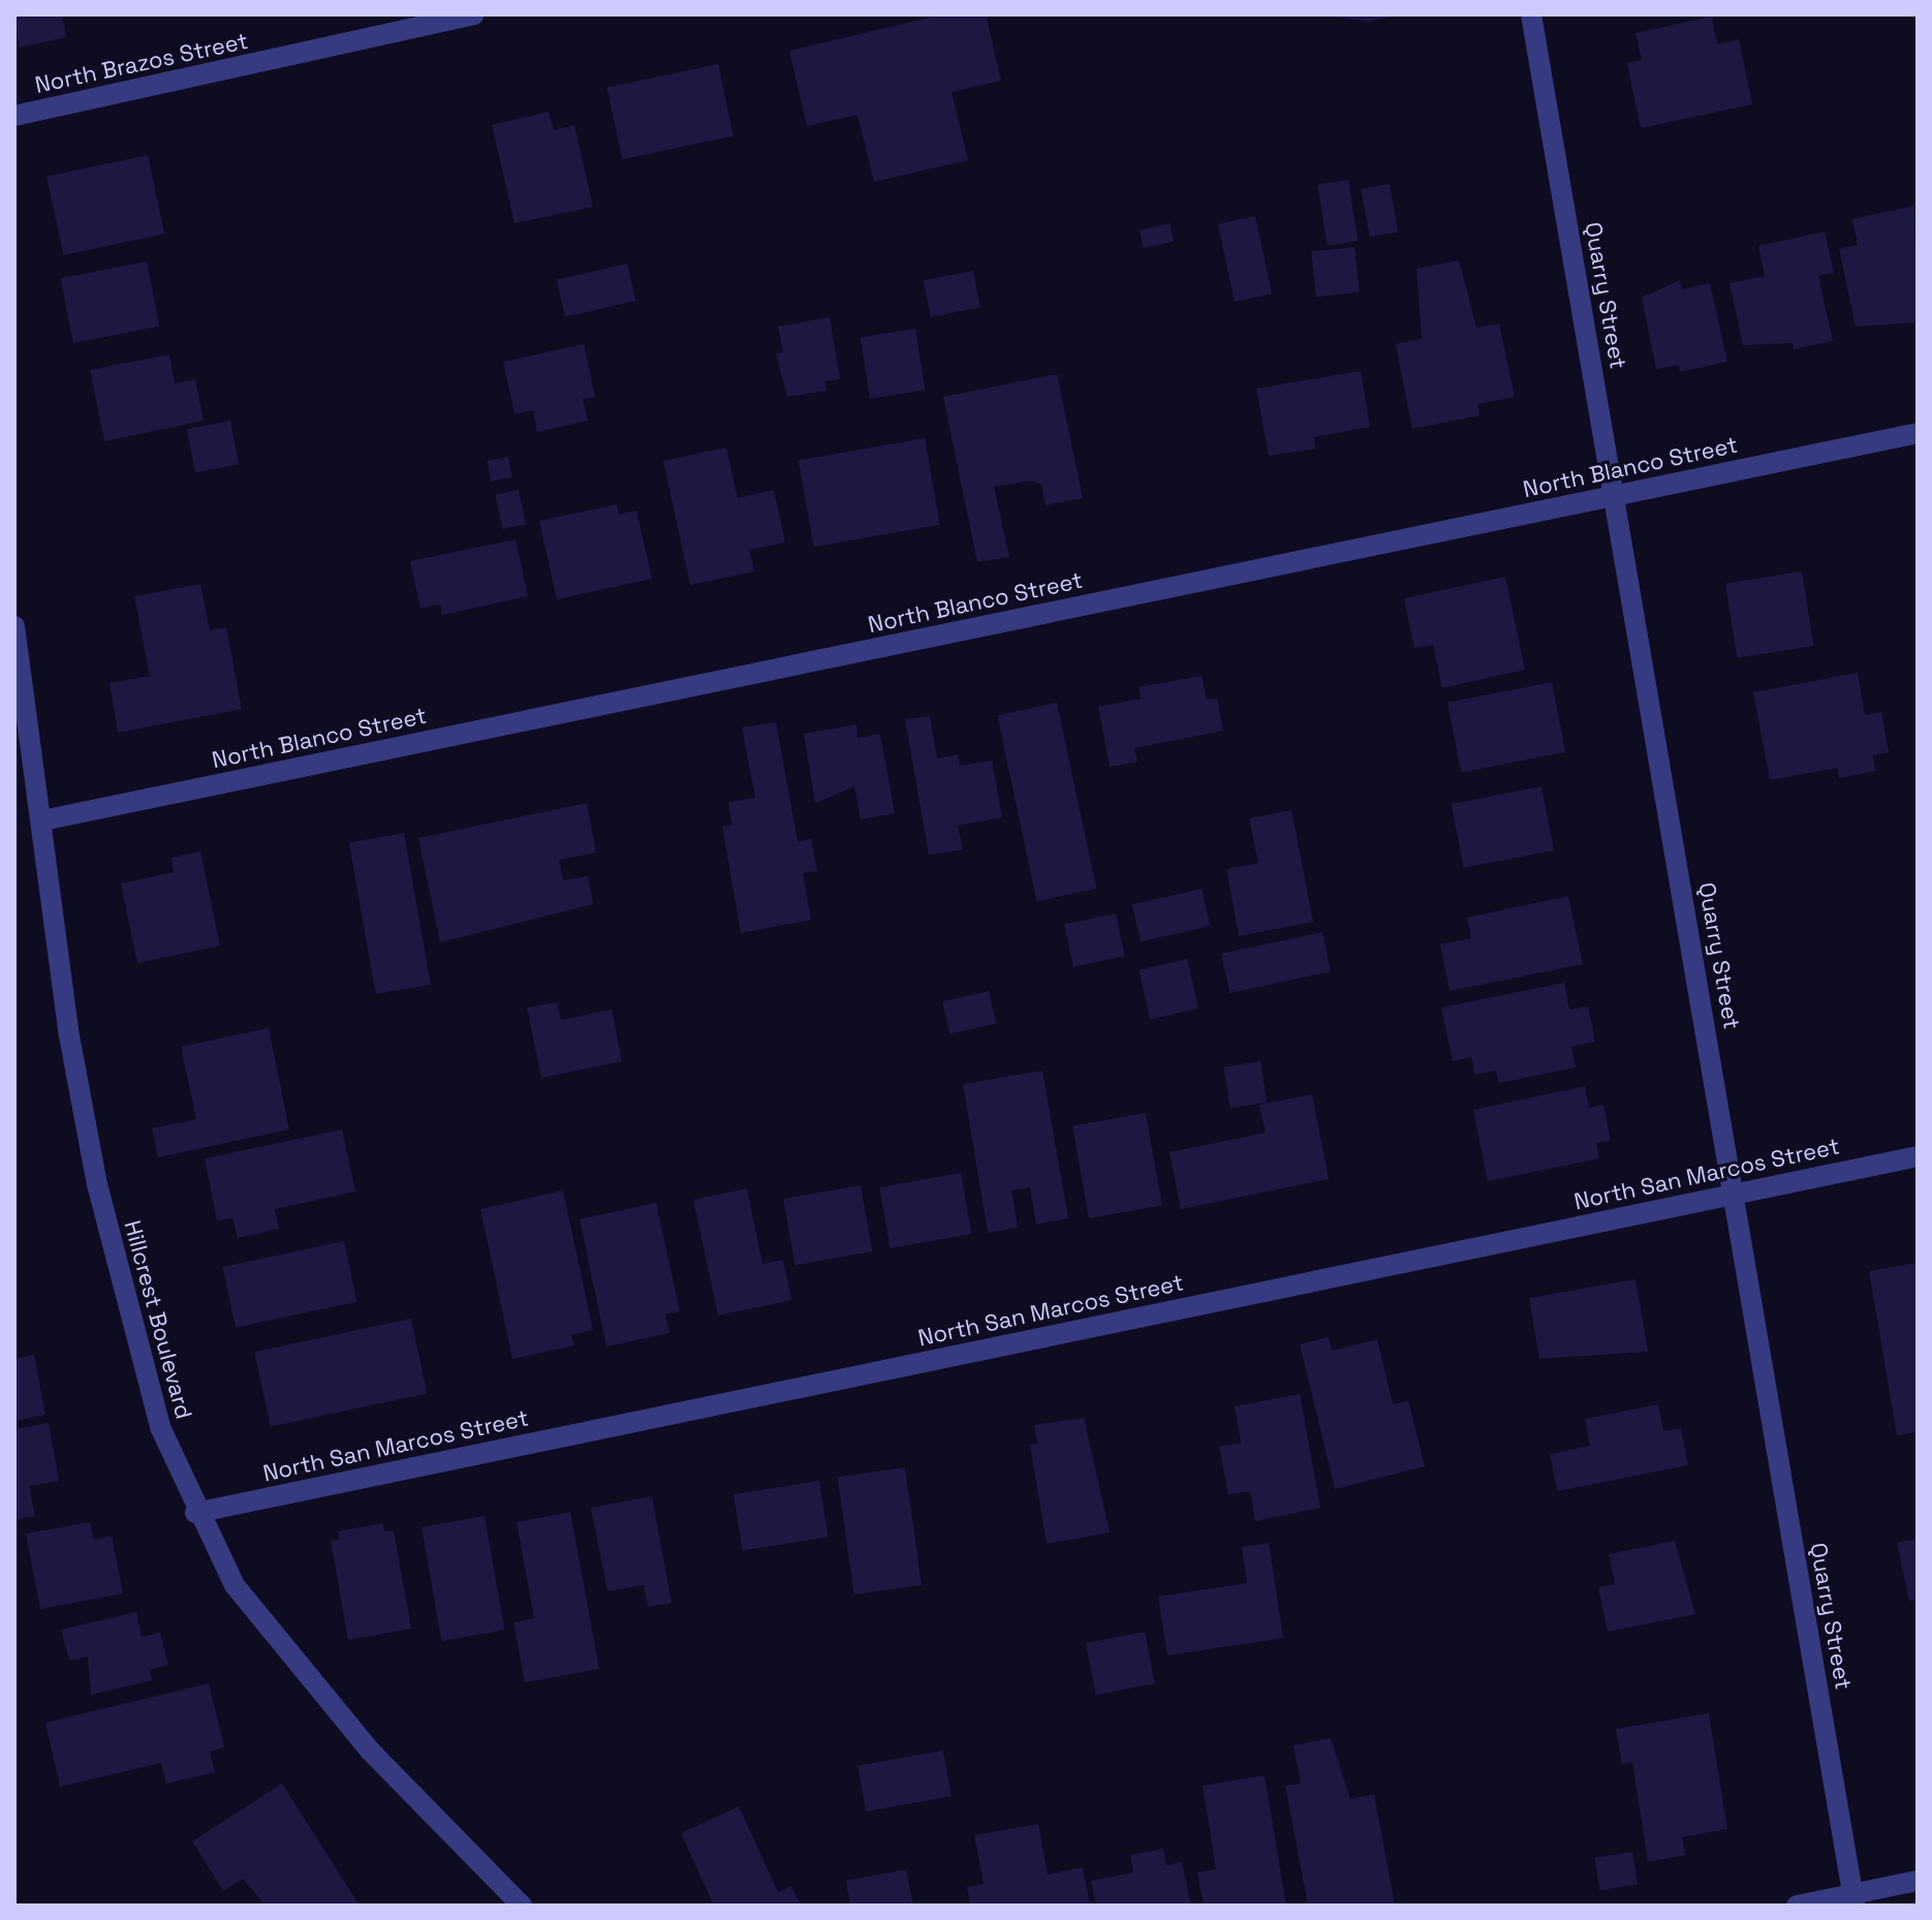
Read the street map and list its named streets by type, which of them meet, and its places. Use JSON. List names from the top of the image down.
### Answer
{
  "streets": {
    "street": [
      "North Brazos Street",
      "Quarry Street",
      "North Blanco Street",
      "North San Marcos Street",
      "Hillcrest Boulevard"
    ]
  },
  "crossings": [
    ["Quarry Street", "North Blanco Street"],
    ["Quarry Street", "North San Marcos Street"],
    ["North Blanco Street", "Hillcrest Boulevard"],
    ["North San Marcos Street", "Hillcrest Boulevard"]
  ]
}
